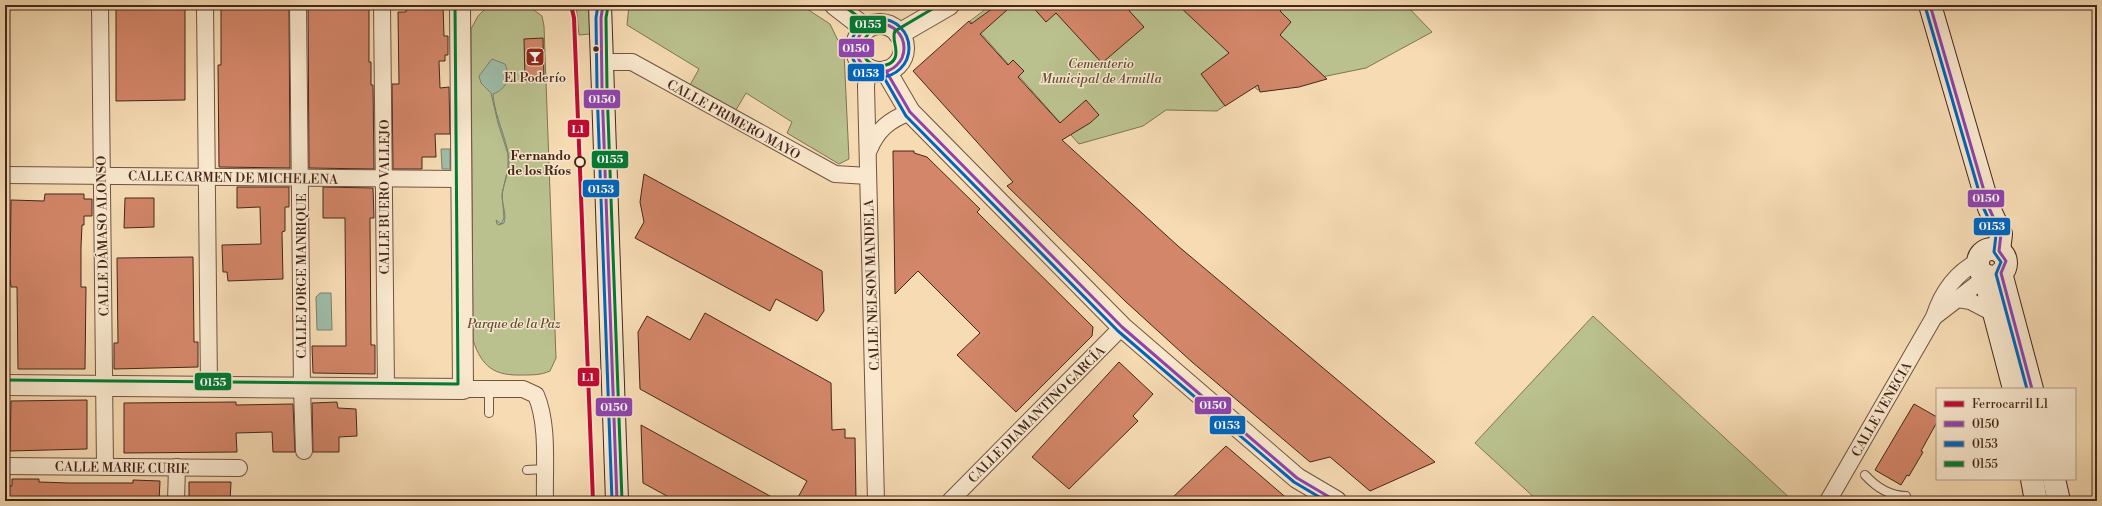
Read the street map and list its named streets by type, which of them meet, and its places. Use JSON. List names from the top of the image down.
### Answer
{
  "streets": {
    "street": [
      "CALLE PRIMERO MAYO",
      "CALLE CARMEN DE MICHELENA",
      "CALLE BUERO VALLEJO",
      "CALLE DÁMASO ALONSO",
      "CALLE JORGE MANRIQUE",
      "CALLE NELSON MANDELA",
      "CALLE VENECIA",
      "CALLE DIAMANTINO GARCÍA",
      "CALLE MARIE CURIE"
    ]
  },
  "crossings": [
    ["CALLE PRIMERO MAYO", "CALLE NELSON MANDELA"],
    ["CALLE CARMEN DE MICHELENA", "CALLE BUERO VALLEJO"],
    ["CALLE CARMEN DE MICHELENA", "CALLE DÁMASO ALONSO"],
    ["CALLE CARMEN DE MICHELENA", "CALLE JORGE MANRIQUE"],
    ["CALLE DÁMASO ALONSO", "CALLE MARIE CURIE"]
  ],
  "parks": ["Cementerio Municipal de Armilla", "Parque de la Paz"],
  "places": {
    "bar": ["El Poderío"],
    "other": ["Fernando de los Ríos"]
  },
  "lines": [
    "rail line L1",
    "transit line 0150",
    "transit line 0153",
    "transit line 0155"
  ],
  "legend": [
    "Ferrocarril L1",
    "0150",
    "0153",
    "0155"
  ]
}
